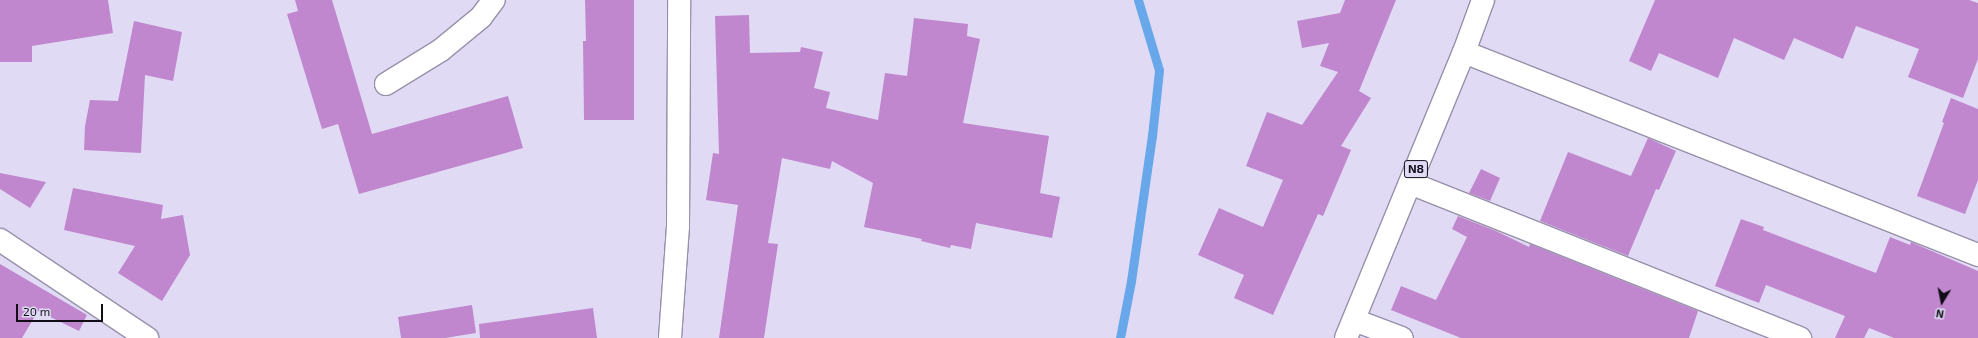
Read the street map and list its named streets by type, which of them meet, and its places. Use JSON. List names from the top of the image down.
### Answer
{
  "streets": {
    "street": ["N8"]
  },
  "scale_bar": "20 m",
  "north": "bottom"
}
